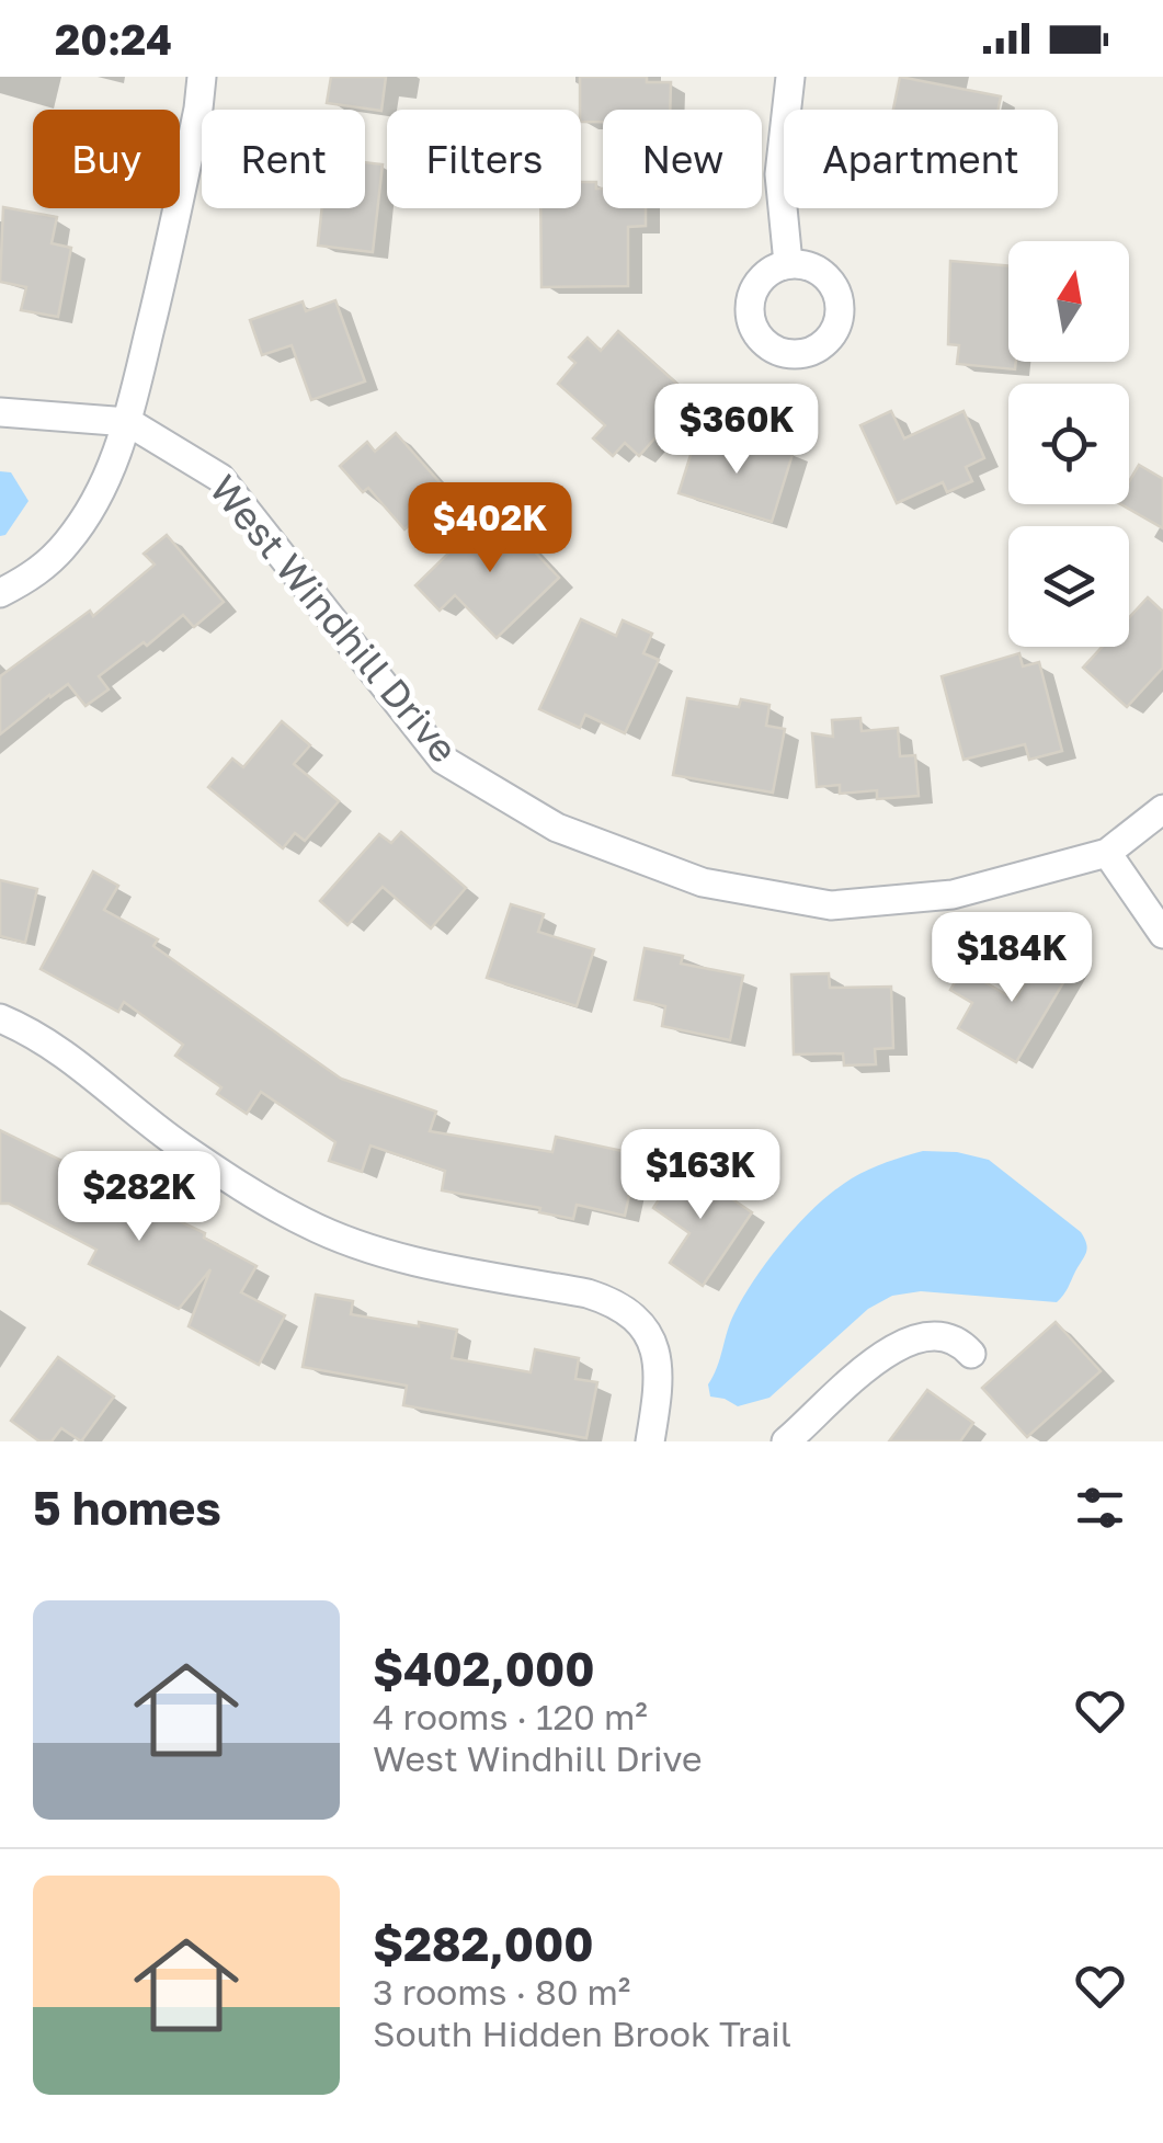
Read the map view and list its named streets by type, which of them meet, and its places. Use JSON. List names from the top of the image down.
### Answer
{
  "streets": {
    "street": ["West Windhill Drive"]
  },
  "north": "top",
  "page": {
    "status": "20:24",
    "chip": [
      "Buy",
      "Rent",
      "Filters",
      "New",
      "Apartment"
    ],
    "price": [
      "$360K",
      "$402K",
      "$184K",
      "$163K",
      "$282K"
    ],
    "heading": "5 homes",
    "list": [
      {
        "name": "$402,000",
        "note": "4 rooms · 120 m² · West Windhill Drive"
      },
      {
        "name": "$282,000",
        "note": "3 rooms · 80 m² · South Hidden Brook Trail"
      }
    ]
  }
}
